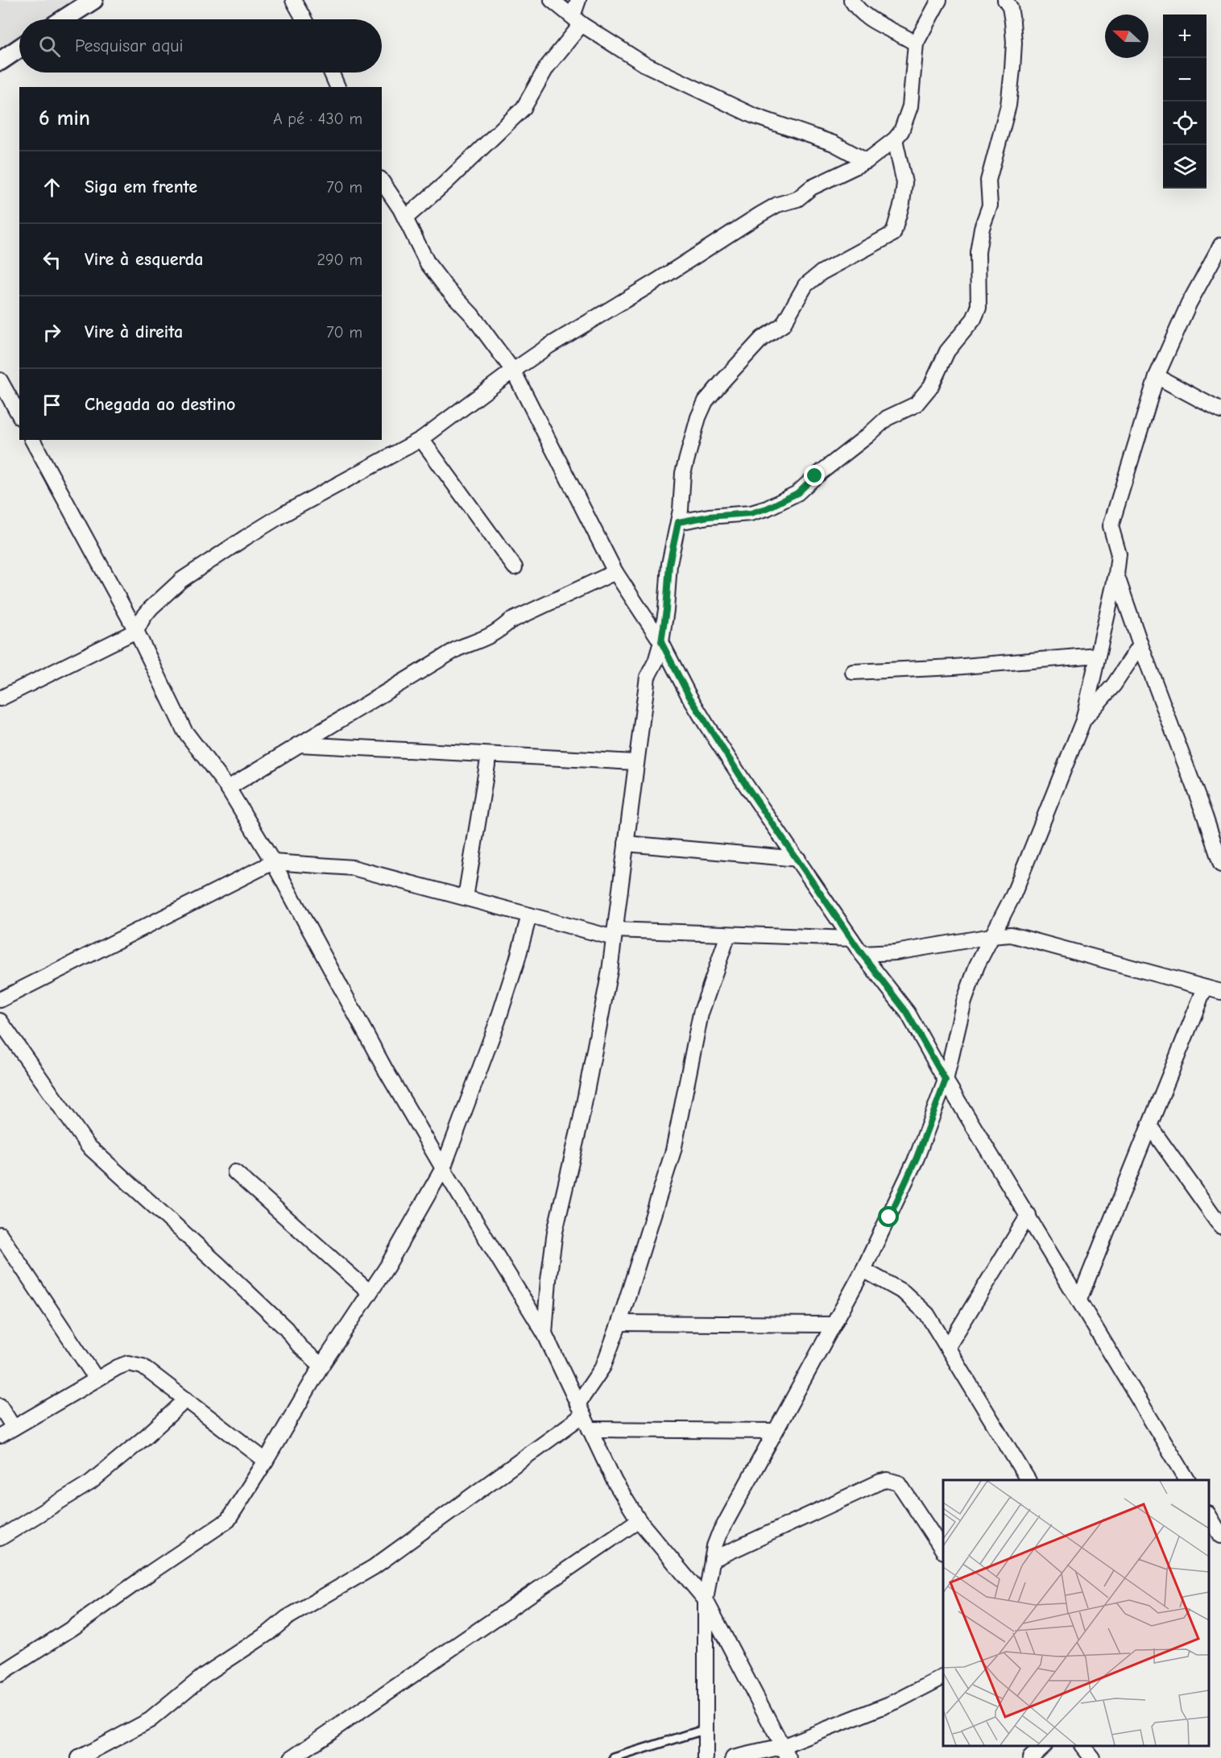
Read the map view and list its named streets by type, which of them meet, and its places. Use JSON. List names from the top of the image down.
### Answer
{
  "north": "left",
  "page": {
    "map_buttons": ["+", "−"],
    "search": "Pesquisar aqui",
    "heading": ["6 min", "A pé · 430 m"],
    "list": [
      ["Siga em frente", "70 m"],
      ["Vire à esquerda", "290 m"],
      ["Vire à direita", "70 m"],
      "Chegada ao destino"
    ]
  }
}
